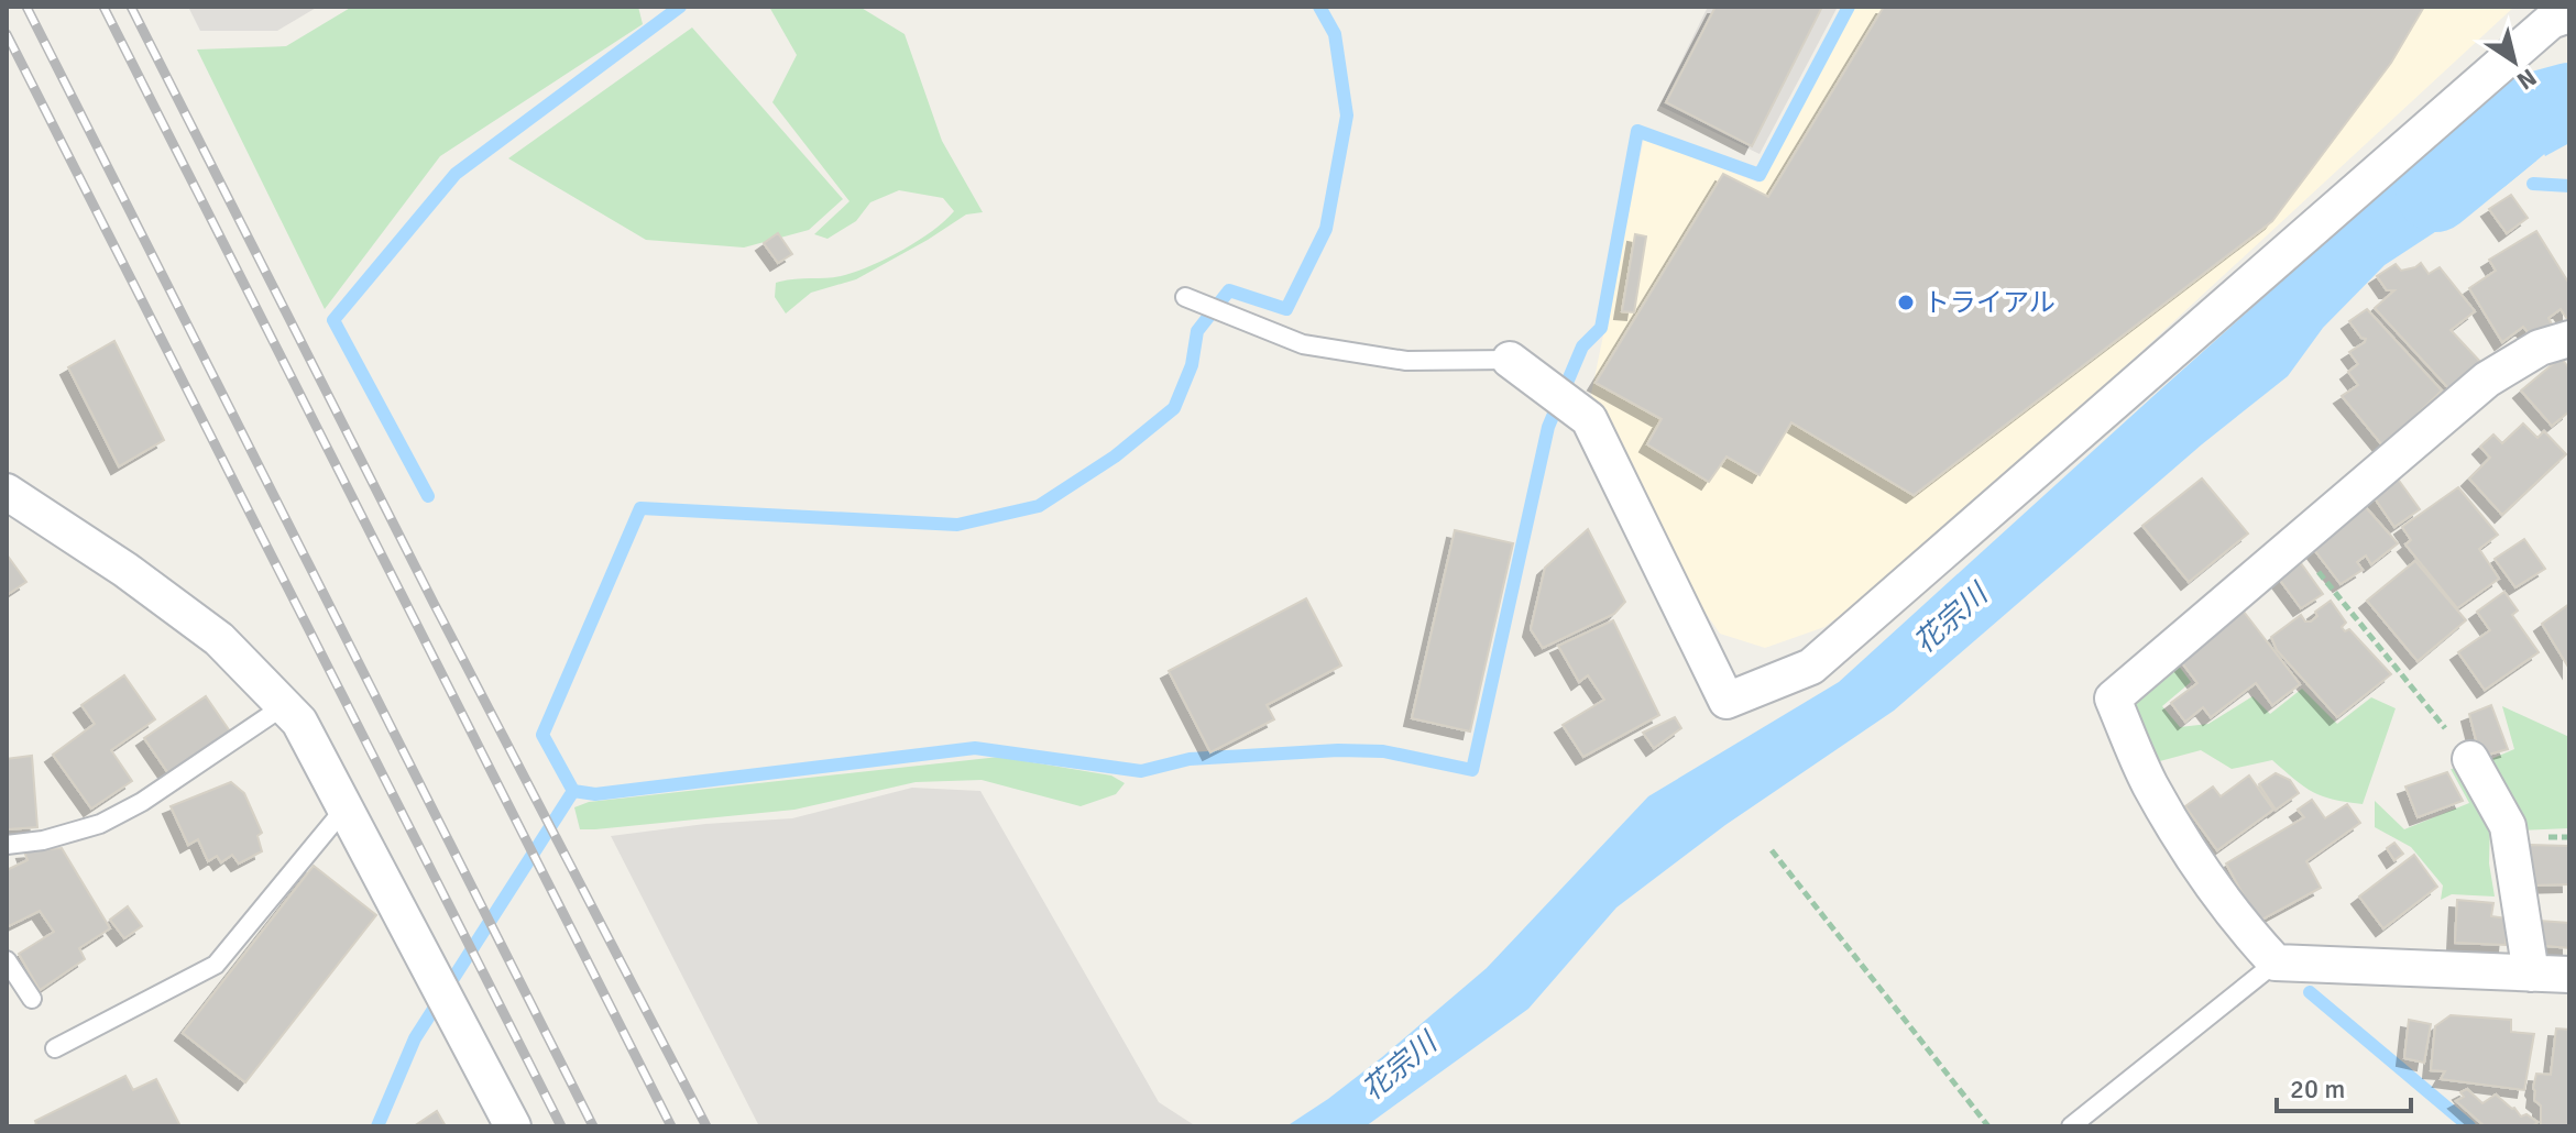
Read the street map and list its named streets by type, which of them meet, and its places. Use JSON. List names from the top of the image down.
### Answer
{
  "water": ["花宗川"],
  "places": ["トライアル"],
  "scale_bar": "20 m",
  "north": "bottom right"
}
